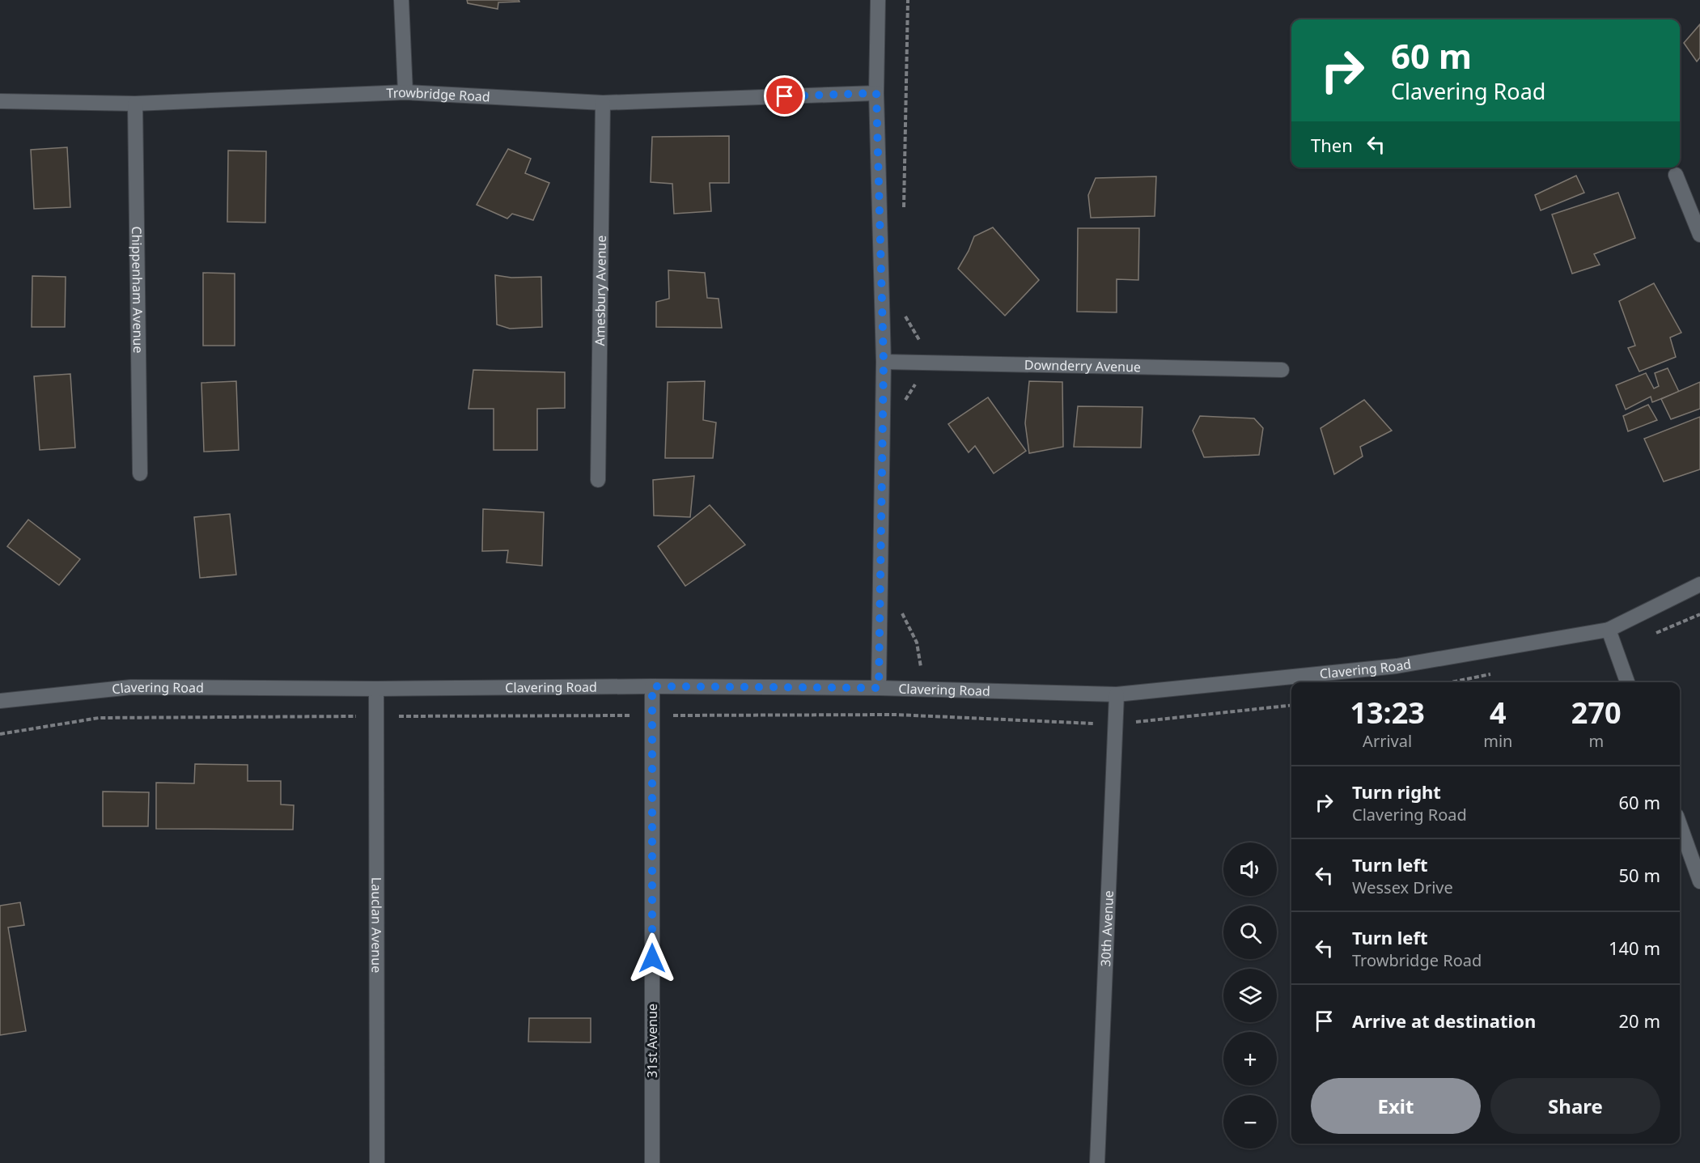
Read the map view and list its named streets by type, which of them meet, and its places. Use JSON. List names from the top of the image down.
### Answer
{
  "streets": {
    "street": [
      "Trowbridge Road",
      "Chippenham Avenue",
      "Amesbury Avenue",
      "Downderry Avenue",
      "Clavering Road",
      "Lauclan Avenue",
      "30th Avenue",
      "31st Avenue"
    ]
  },
  "crossings": [
    ["Trowbridge Road", "Chippenham Avenue"],
    ["Trowbridge Road", "Amesbury Avenue"],
    ["Clavering Road", "Lauclan Avenue"],
    ["Clavering Road", "30th Avenue"],
    ["Clavering Road", "31st Avenue"]
  ],
  "page": {
    "turn": ["60 m", "Clavering Road"],
    "then": "Then",
    "eta": [
      "13:23",
      "Arrival",
      "4",
      "min",
      "270",
      "m"
    ],
    "list": [
      {
        "name": "Turn right",
        "note": "Clavering Road",
        "value": "60 m"
      },
      {
        "name": "Turn left",
        "note": "Wessex Drive",
        "value": "50 m"
      },
      {
        "name": "Turn left",
        "note": "Trowbridge Road",
        "value": "140 m"
      },
      {
        "name": "Arrive at destination",
        "value": "20 m"
      }
    ],
    "map_buttons": ["+", "−"],
    "buttons": ["Exit", "Share"]
  }
}
